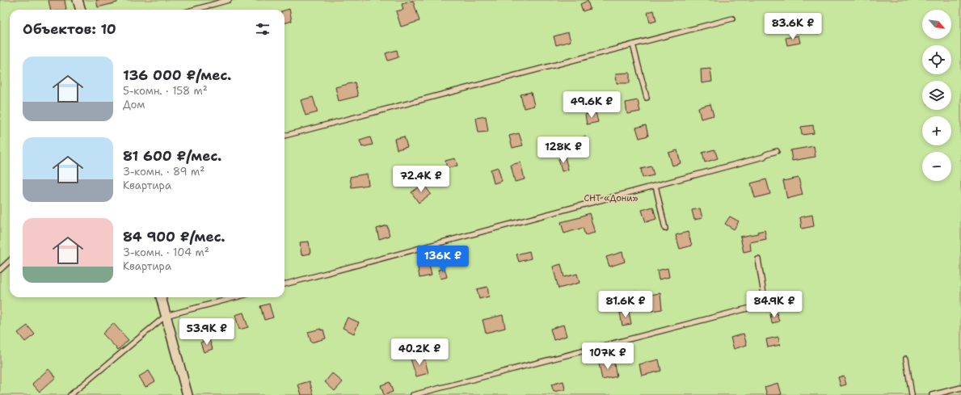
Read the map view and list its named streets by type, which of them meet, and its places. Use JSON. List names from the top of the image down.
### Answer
{
  "parks": ["СНТ «Дони»"],
  "north": "bottom right",
  "page": {
    "map_buttons": ["+", "−"],
    "heading": "Объектов: 10",
    "price": [
      "83.6K ₽",
      "49.6K ₽",
      "128K ₽",
      "72.4K ₽",
      "136K ₽",
      "81.6K ₽",
      "84.9K ₽",
      "53.9K ₽",
      "40.2K ₽",
      "107K ₽"
    ],
    "list": [
      {
        "name": "136 000 ₽/мес.",
        "note": "5-комн. · 158 m² · Дом"
      },
      {
        "name": "81 600 ₽/мес.",
        "note": "3-комн. · 89 m² · Квартира"
      },
      {
        "name": "84 900 ₽/мес.",
        "note": "3-комн. · 104 m² · Квартира"
      }
    ]
  }
}
